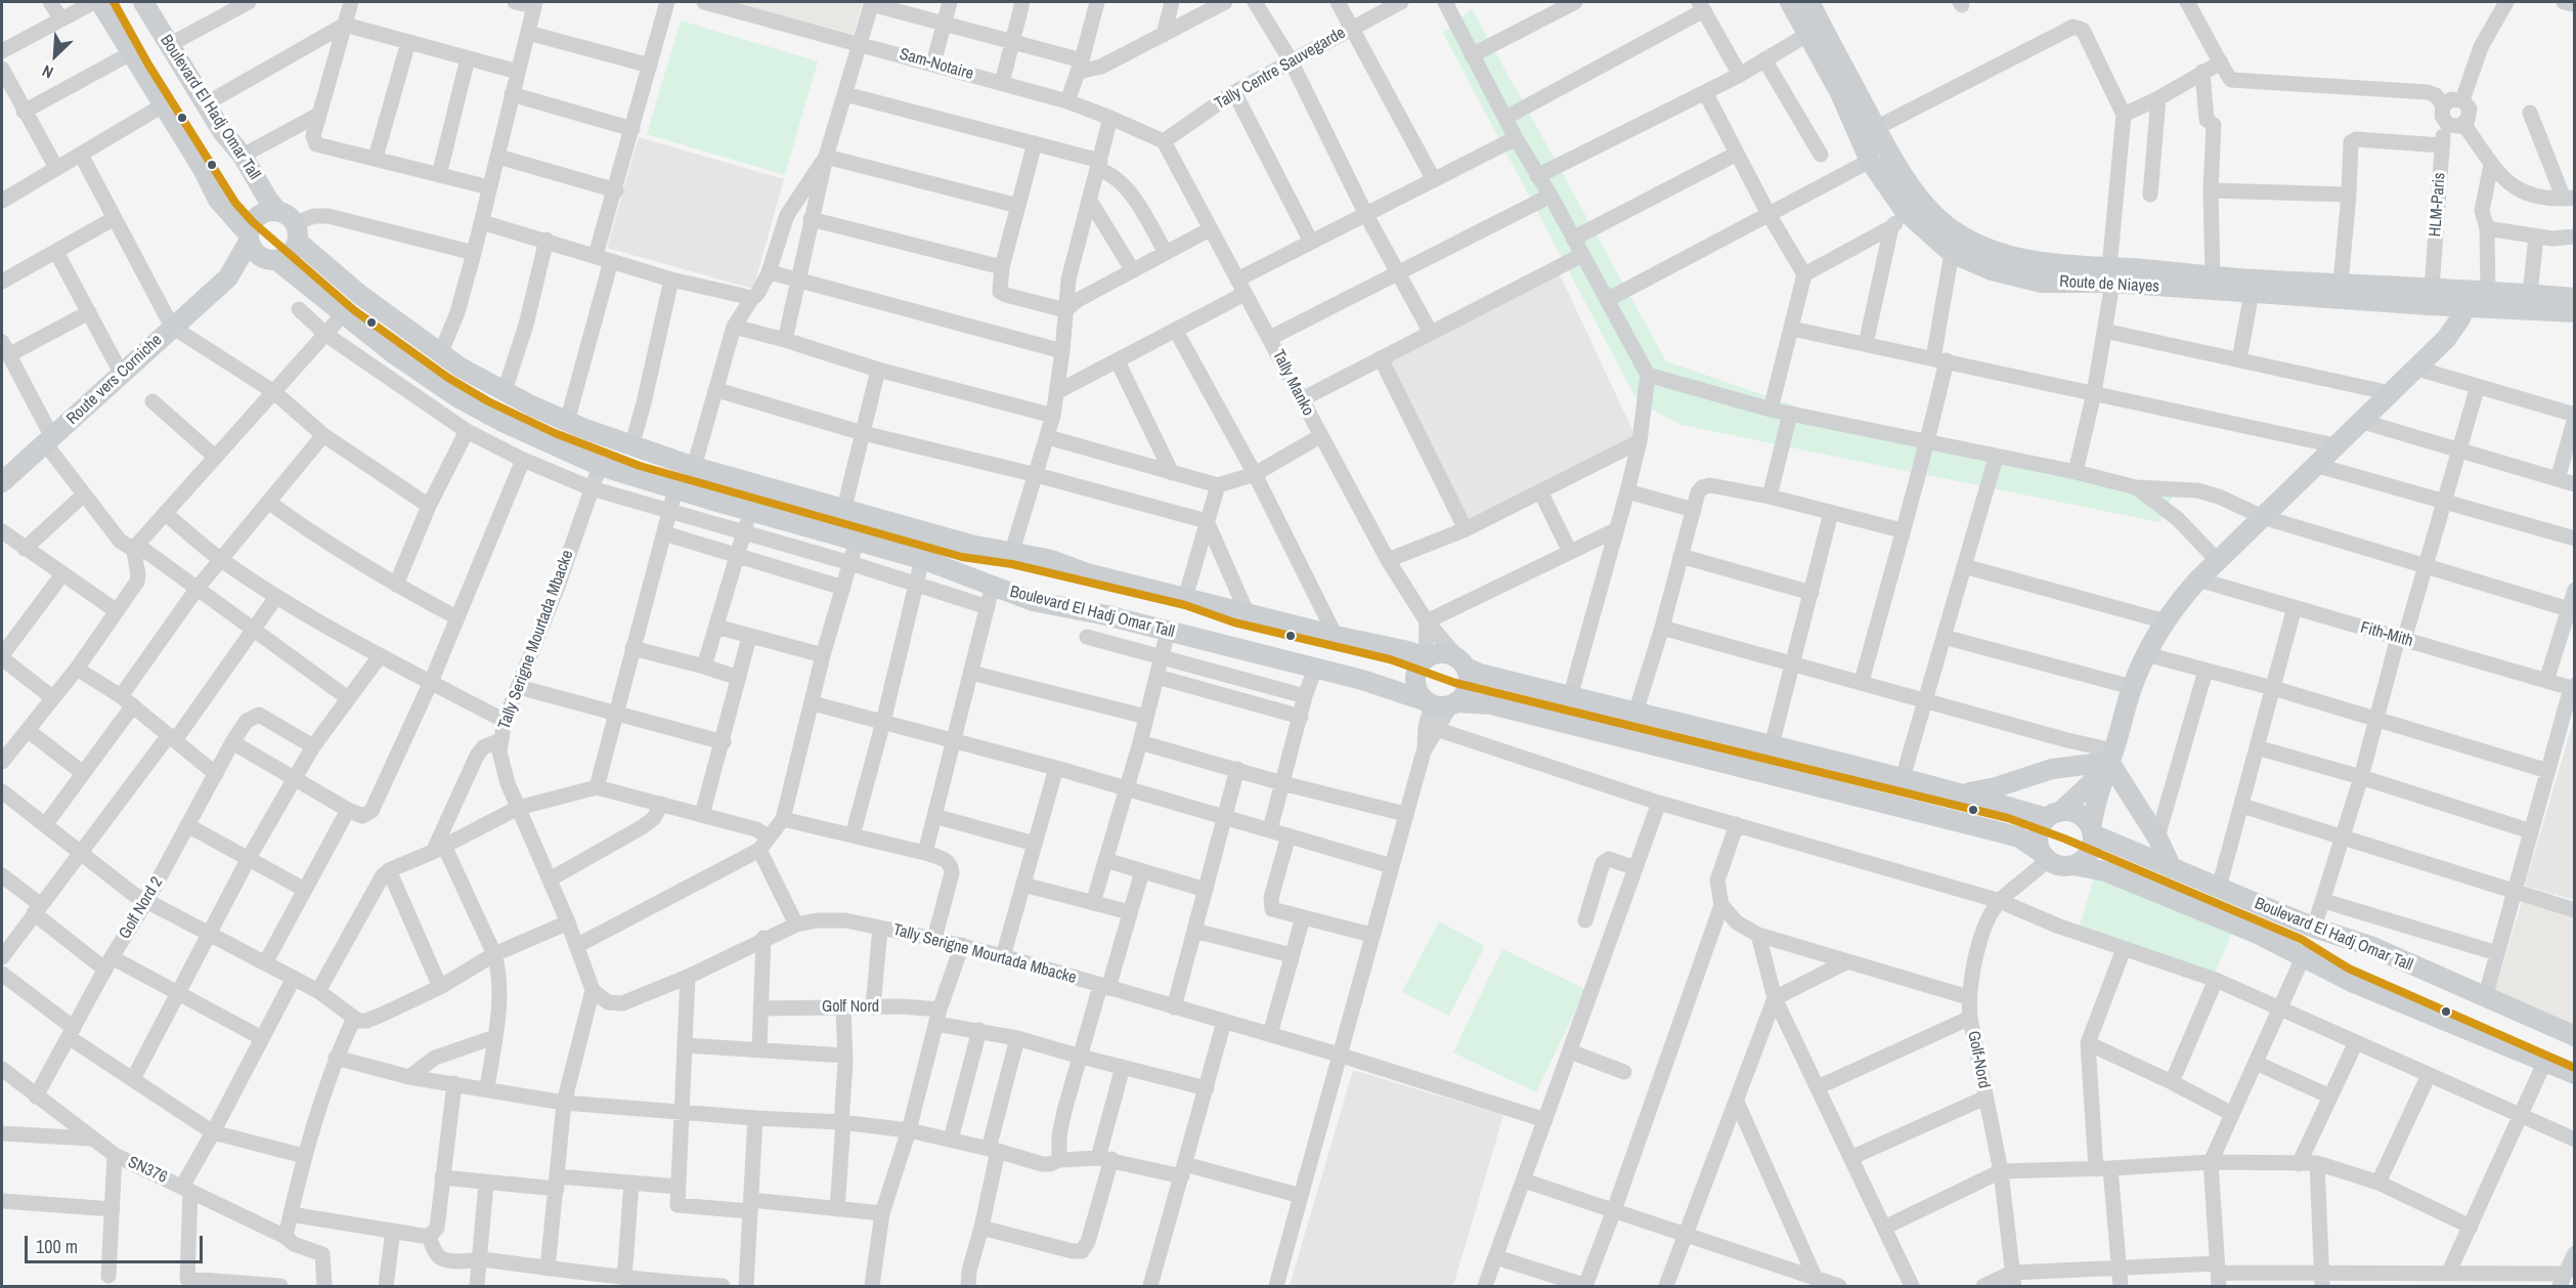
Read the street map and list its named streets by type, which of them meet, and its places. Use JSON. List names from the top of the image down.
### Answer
{
  "streets": {
    "main road": ["Boulevard El Hadj Omar Tall", "Route de Niayes", "Route vers Corniche"],
    "street": [
      "Sam-Notaire",
      "Tally Centre Sauvegarde",
      "HLM-Paris",
      "Tally Manko",
      "Fith-Mith",
      "Tally Serigne Mourtada Mbacke",
      "Golf Nord 2",
      "Golf Nord",
      "Golf-Nord",
      "SN376"
    ]
  },
  "crossings": [
    ["Sam-Notaire", "Tally Centre Sauvegarde"],
    ["Sam-Notaire", "Tally Manko"],
    ["Tally Centre Sauvegarde", "Tally Manko"],
    ["Boulevard El Hadj Omar Tall", "Route vers Corniche"],
    ["Boulevard El Hadj Omar Tall", "Tally Manko"],
    ["Boulevard El Hadj Omar Tall", "Tally Serigne Mourtada Mbacke"],
    ["Boulevard El Hadj Omar Tall", "Golf-Nord"],
    ["HLM-Paris", "Route de Niayes"],
    ["Golf Nord 2", "SN376"]
  ],
  "scale_bar": "100 m",
  "north": "bottom left"
}
